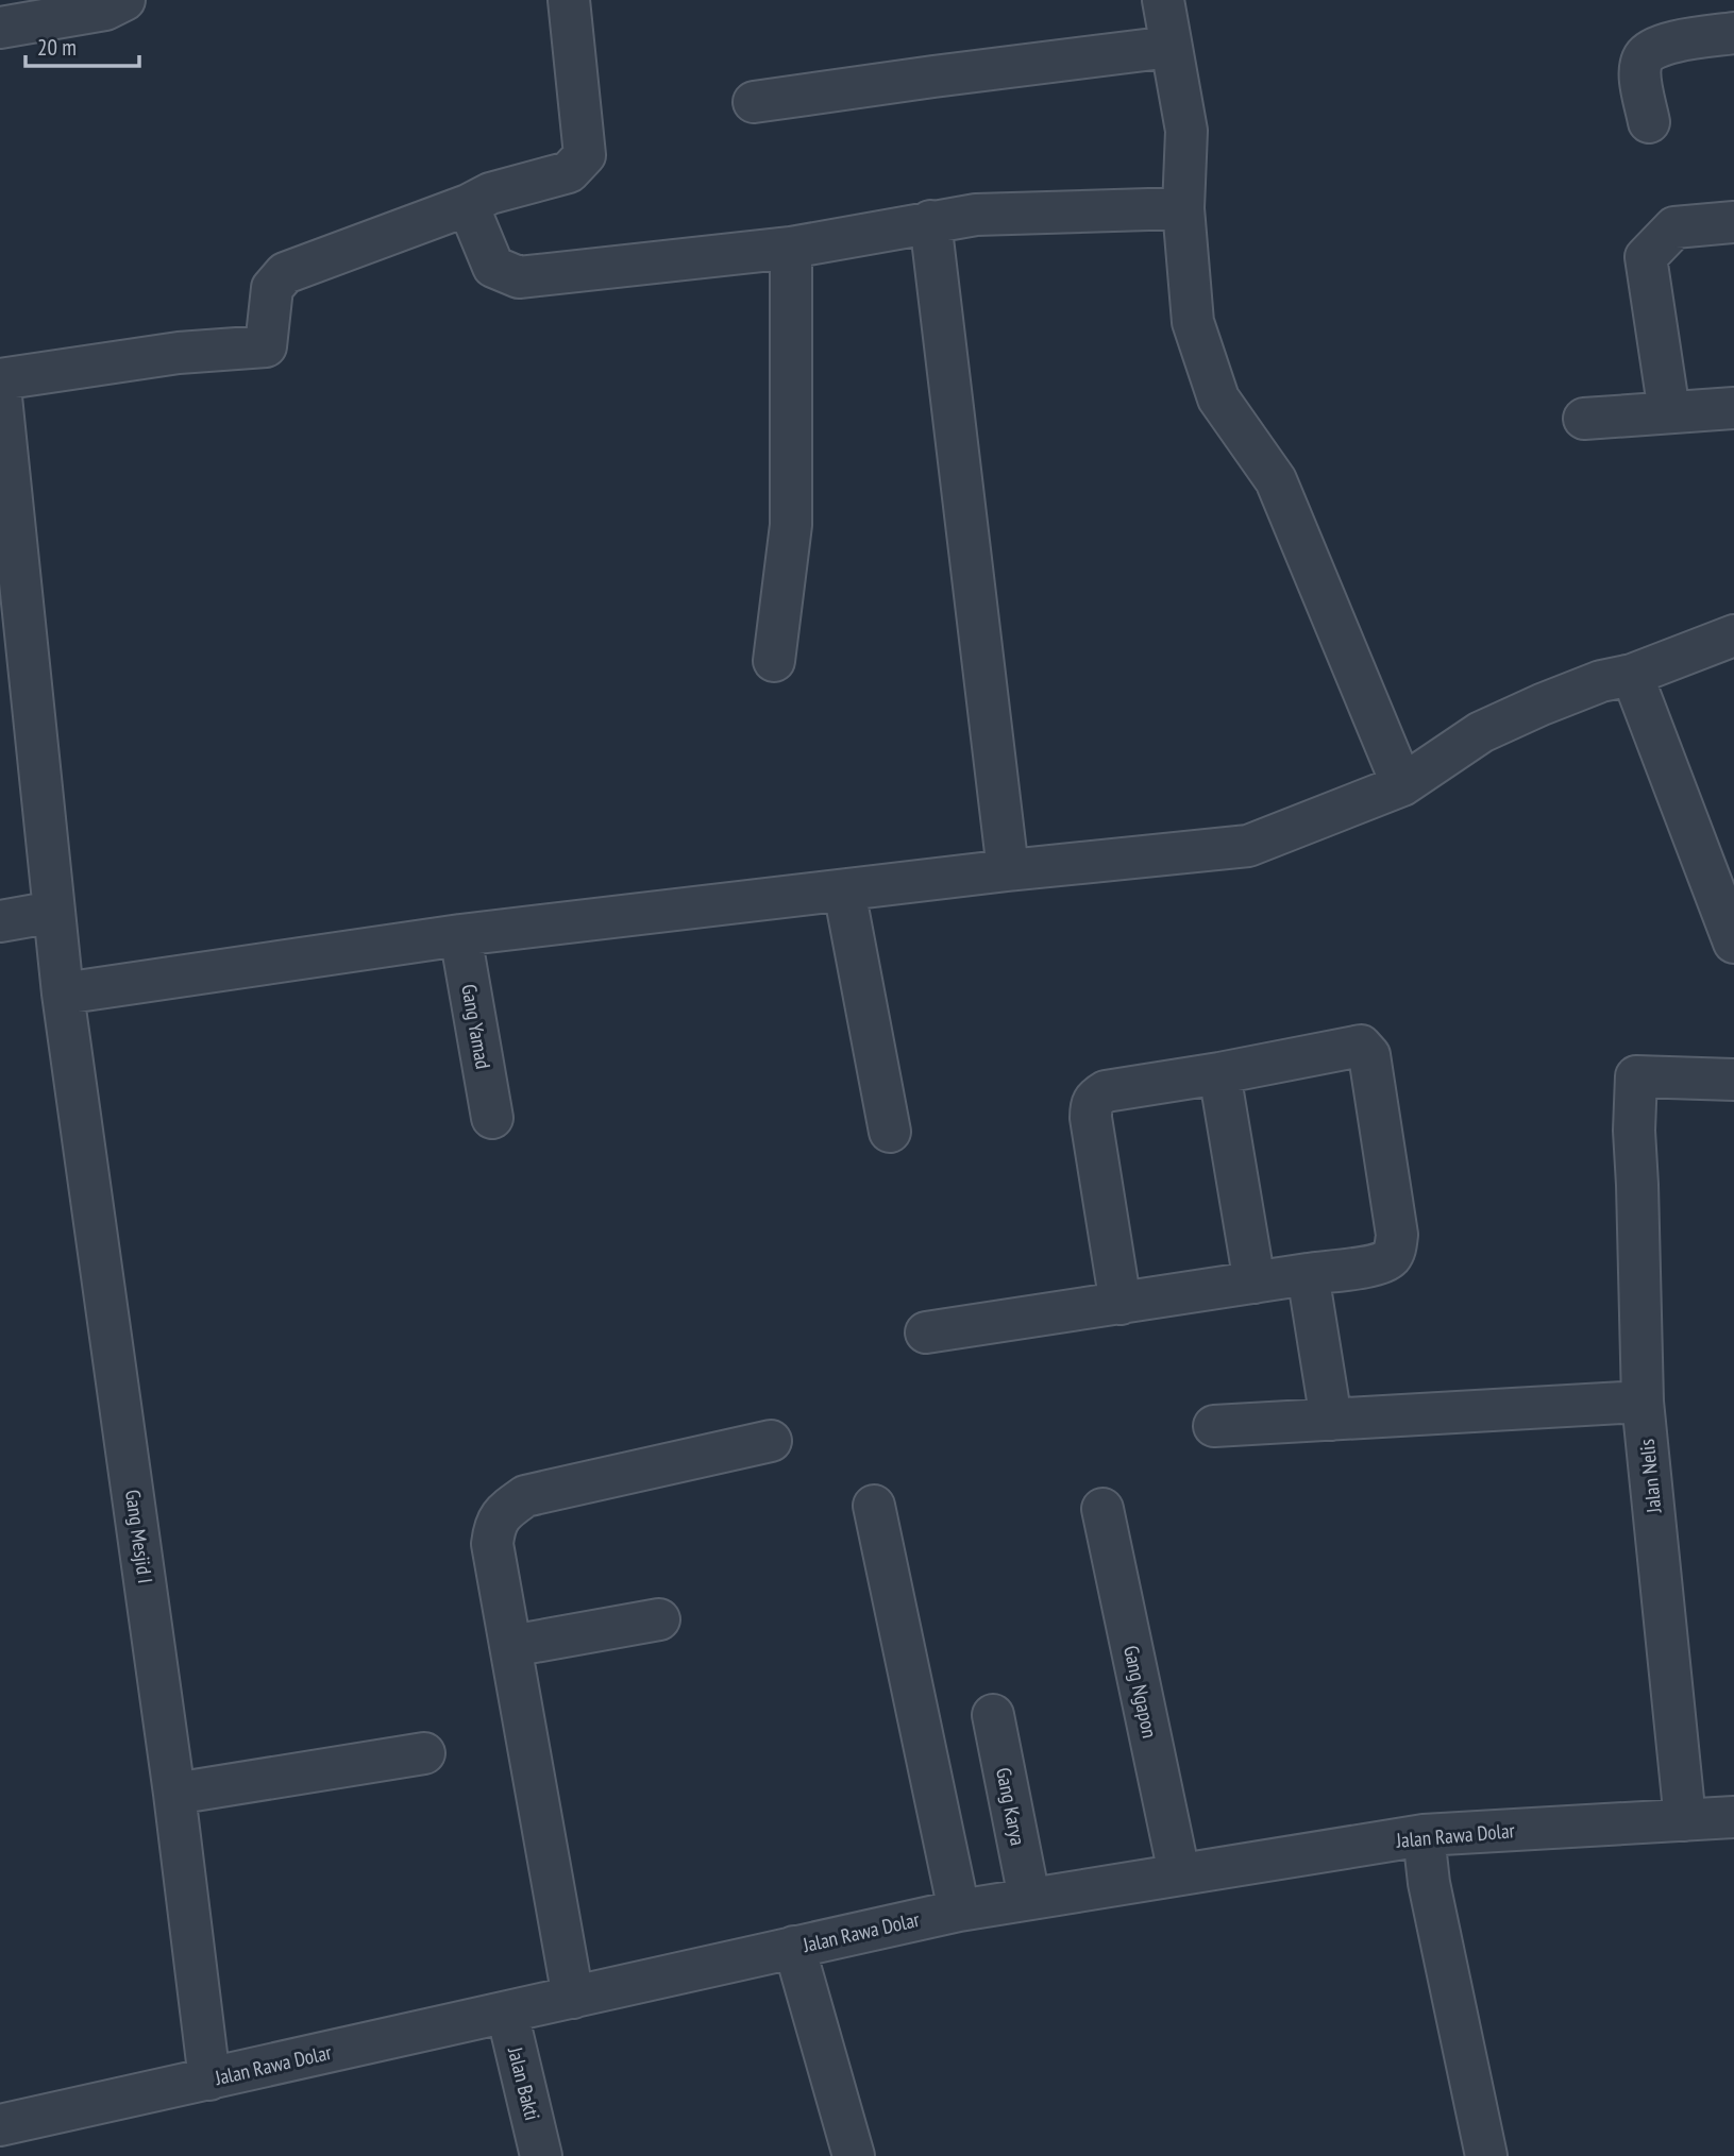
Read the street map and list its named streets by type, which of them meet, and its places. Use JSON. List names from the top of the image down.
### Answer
{
  "streets": {
    "street": [
      "Gang Yamad",
      "Jalan Nelis",
      "Gang Mesjid I",
      "Gang Ngapon",
      "Gang Karya",
      "Jalan Rawa Dolar",
      "Jalan Bakti"
    ]
  },
  "crossings": [
    ["Jalan Nelis", "Jalan Rawa Dolar"],
    ["Gang Mesjid I", "Jalan Rawa Dolar"],
    ["Gang Ngapon", "Jalan Rawa Dolar"],
    ["Gang Karya", "Jalan Rawa Dolar"],
    ["Jalan Rawa Dolar", "Jalan Bakti"]
  ],
  "scale_bar": "20 m"
}
